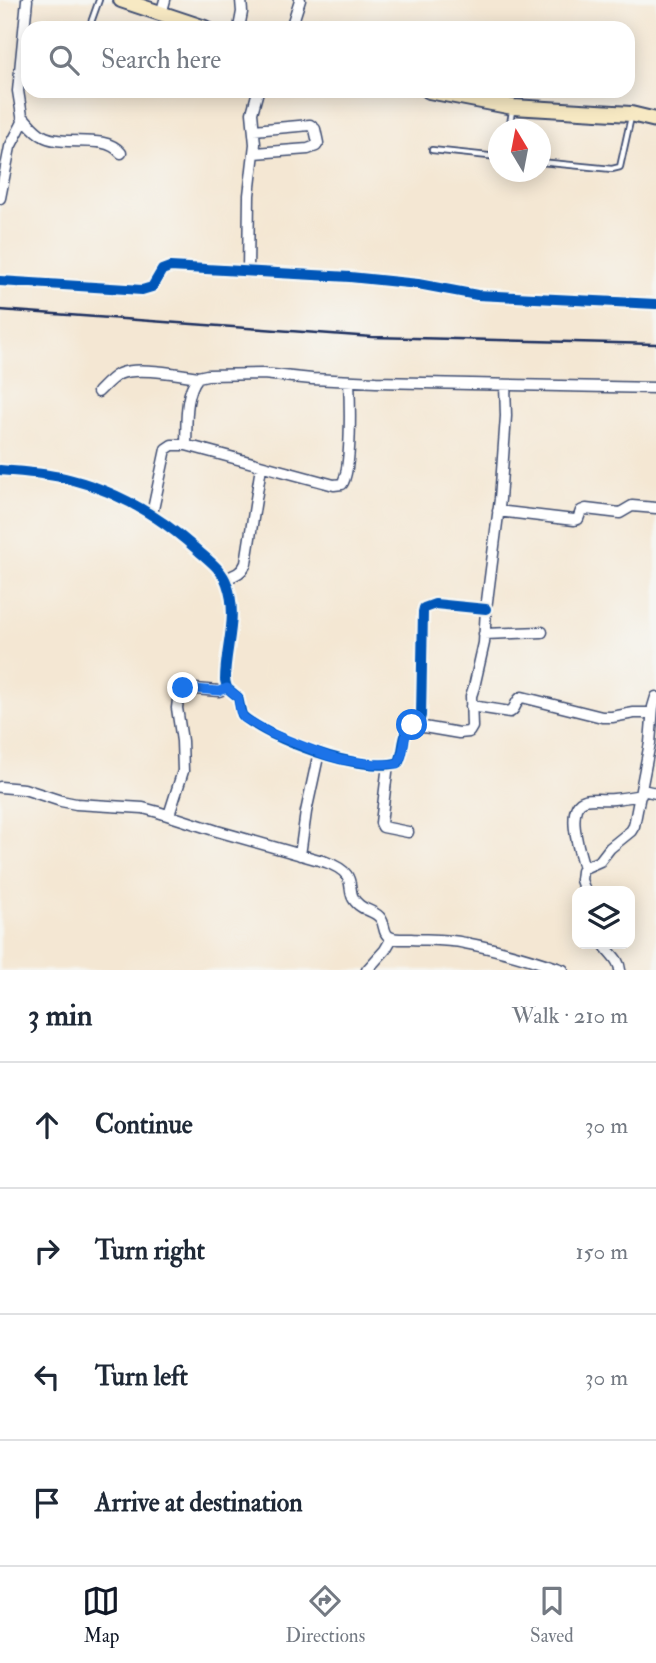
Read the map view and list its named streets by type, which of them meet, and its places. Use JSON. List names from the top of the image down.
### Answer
{
  "north": "top",
  "page": {
    "search": "Search here",
    "heading": ["3 min", "Walk · 210 m"],
    "list": [
      ["Continue", "30 m"],
      ["Turn right", "150 m"],
      ["Turn left", "30 m"],
      "Arrive at destination"
    ],
    "nav": ["Map", "Directions", "Saved"]
  }
}
